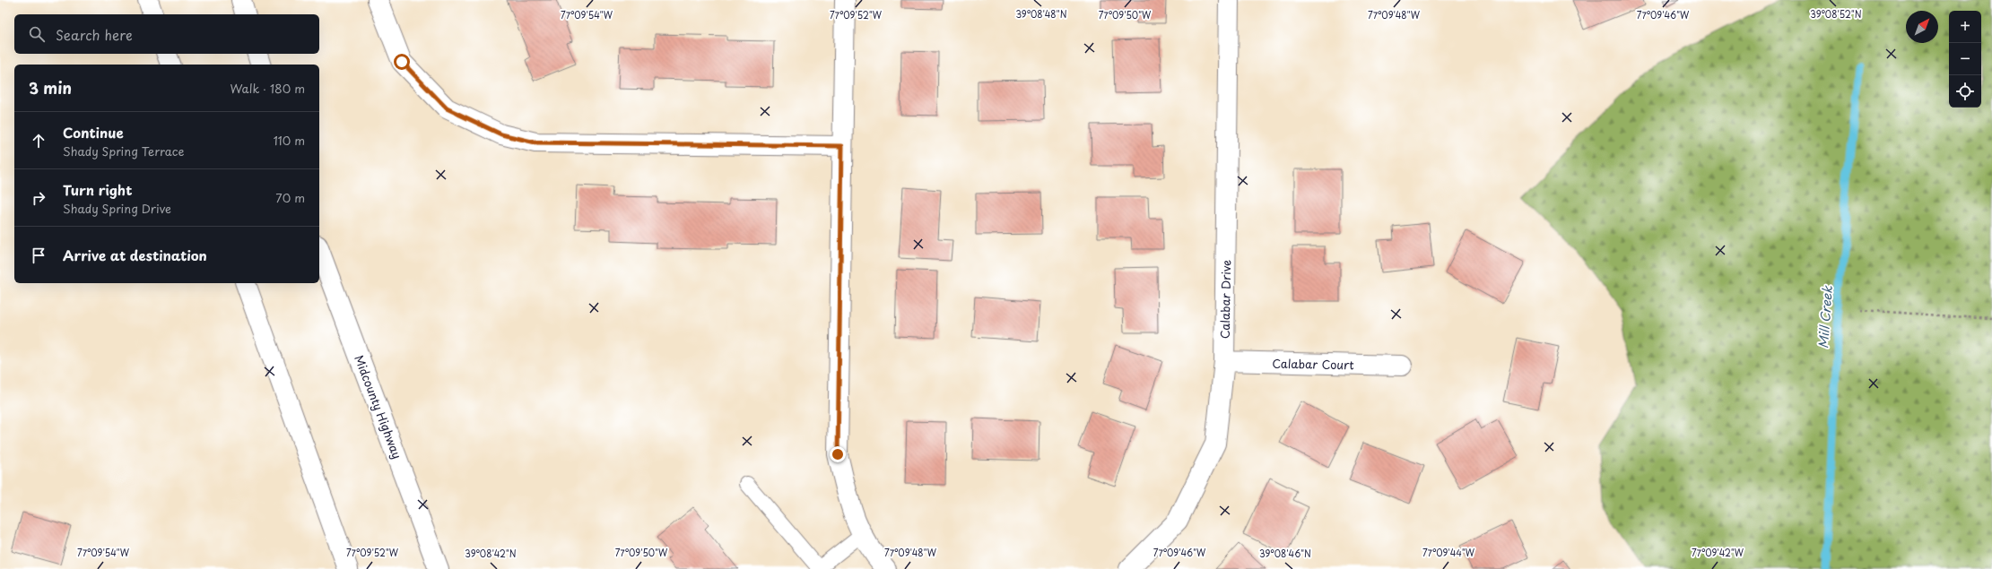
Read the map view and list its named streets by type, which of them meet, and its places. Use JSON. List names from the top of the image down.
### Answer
{
  "streets": {
    "street": ["Calabar Drive", "Calabar Court", "Midcounty Highway"]
  },
  "crossings": [
    ["Calabar Drive", "Calabar Court"]
  ],
  "water": ["Mill Creek"],
  "north": "top right",
  "page": {
    "map_buttons": ["+", "−"],
    "search": "Search here",
    "heading": ["3 min", "Walk · 180 m"],
    "list": [
      ["Continue", "Shady Spring Terrace", "110 m"],
      ["Turn right", "Shady Spring Drive", "70 m"],
      "Arrive at destination"
    ]
  },
  "coordinates": [
    "39°08'52\"N",
    "39°08'48\"N",
    "77°09'54\"W",
    "77°09'52\"W",
    "77°09'50\"W",
    "77°09'48\"W",
    "77°09'46\"W",
    "77°09'44\"W",
    "77°09'42\"W",
    "39°08'42\"N",
    "39°08'46\"N"
  ]
}
